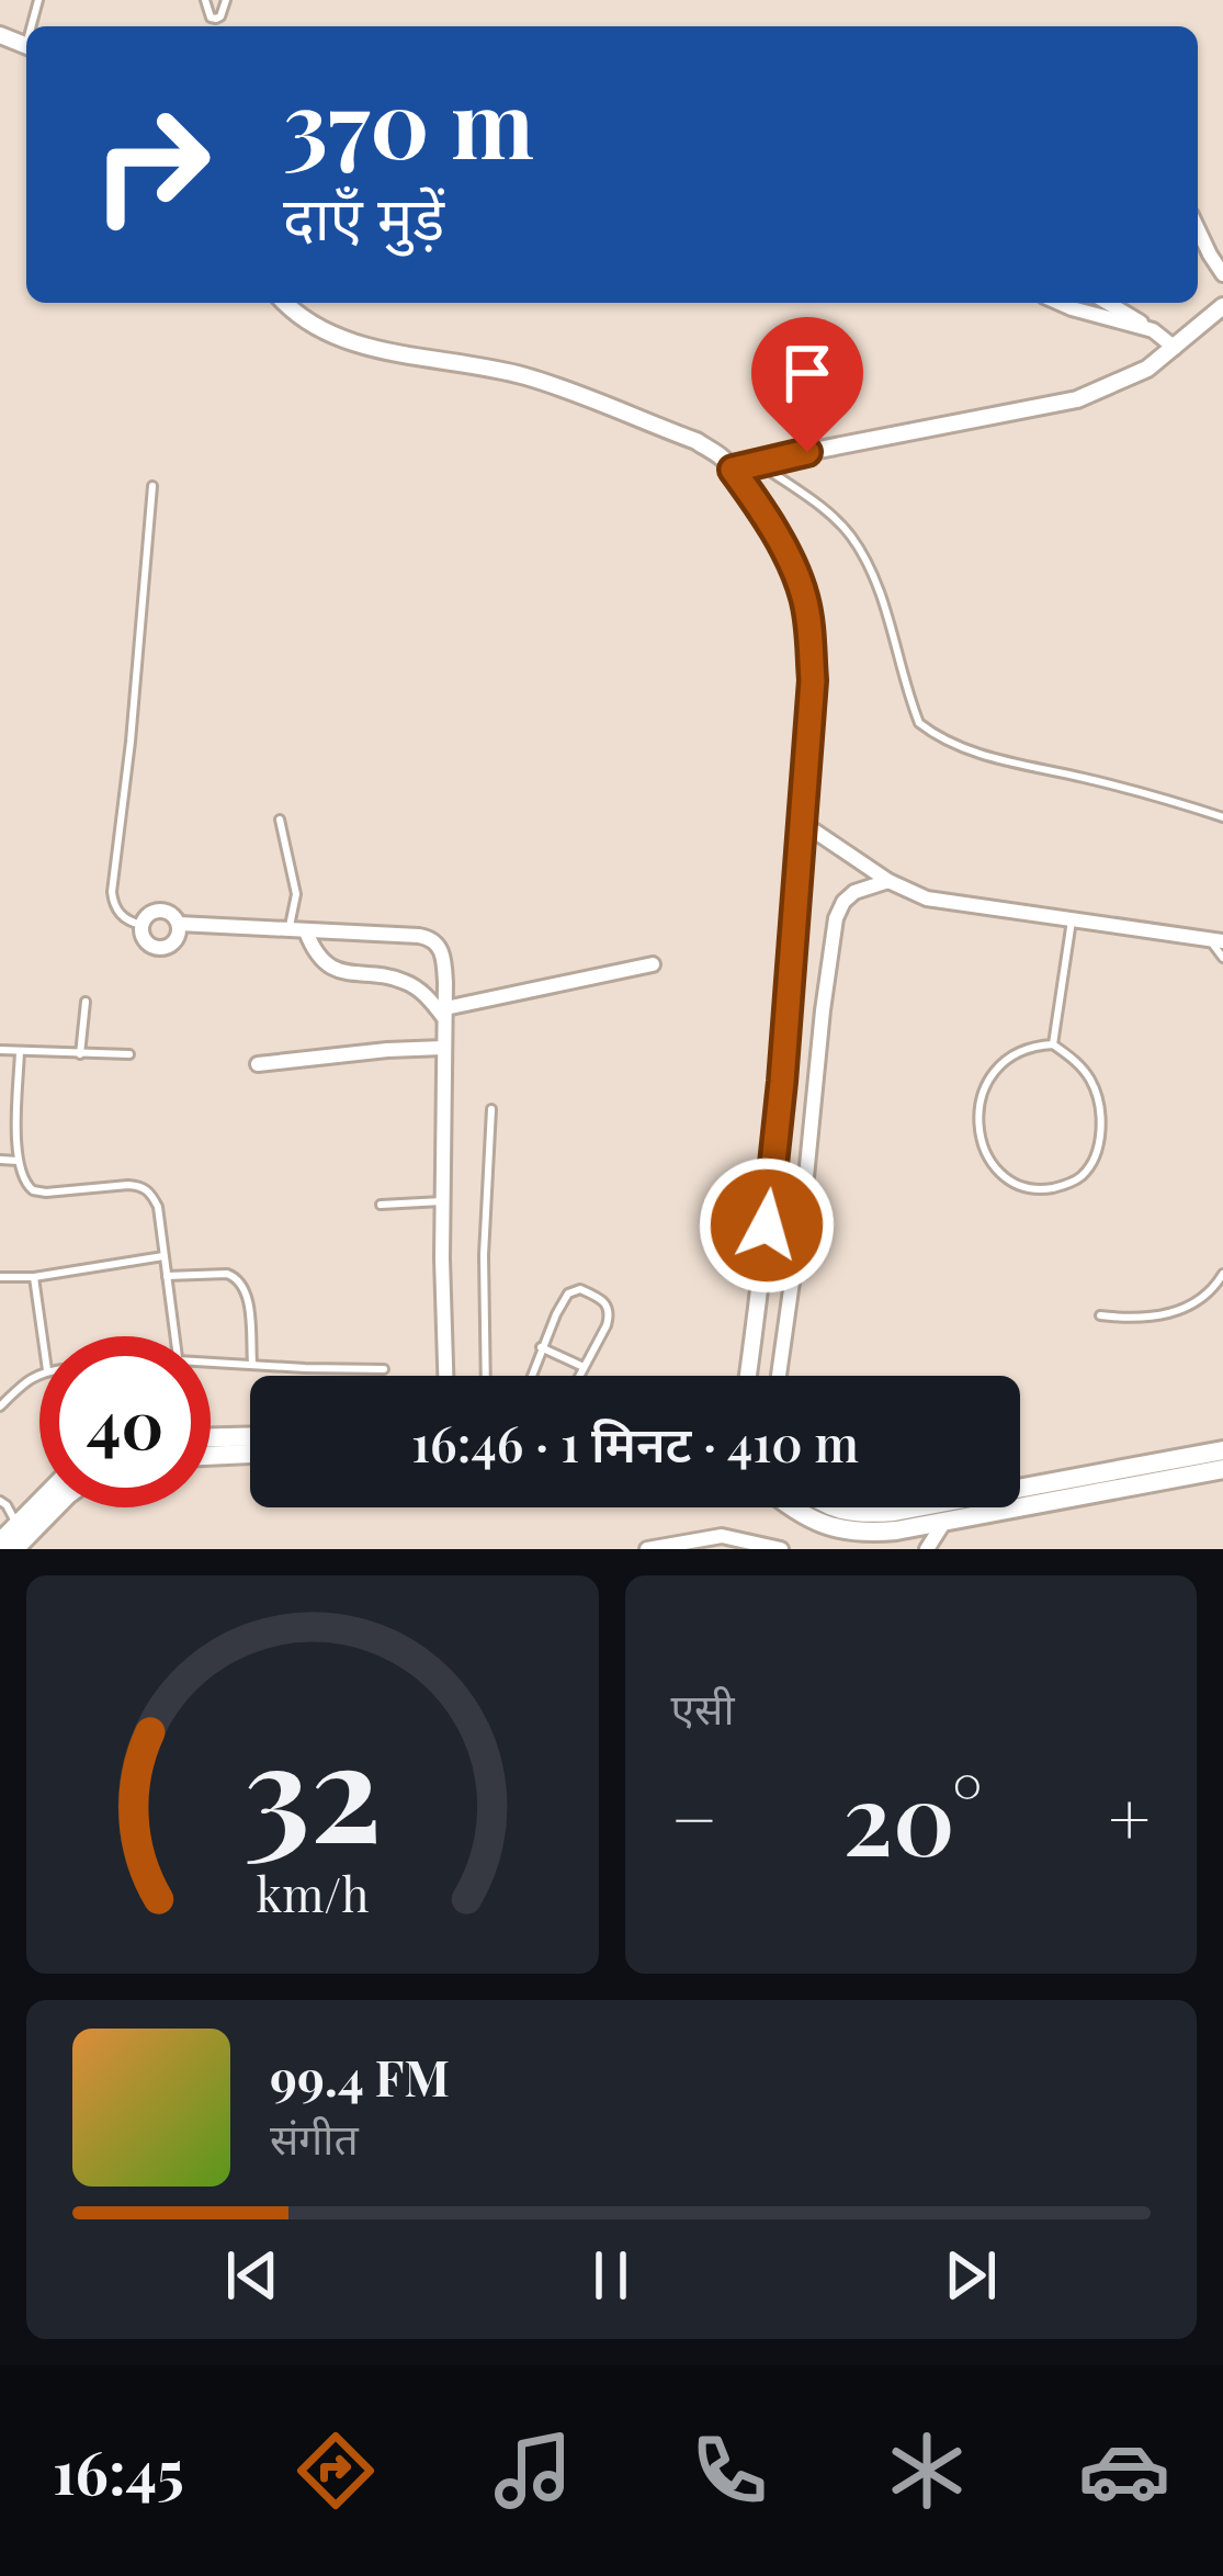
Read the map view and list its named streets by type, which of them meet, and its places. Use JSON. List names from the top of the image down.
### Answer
{
  "page": {
    "turn": ["370 m", "दाएँ मुड़ें"],
    "limit": "40",
    "trip": "16:46 · 1 मिनट · 410 m",
    "tile": "एसी",
    "heat": ["−", "20°", "+"],
    "song": ["99.4 FM", "संगीत"],
    "tabs": "16:45",
    "gauge": ["32", "km/h"]
  }
}
